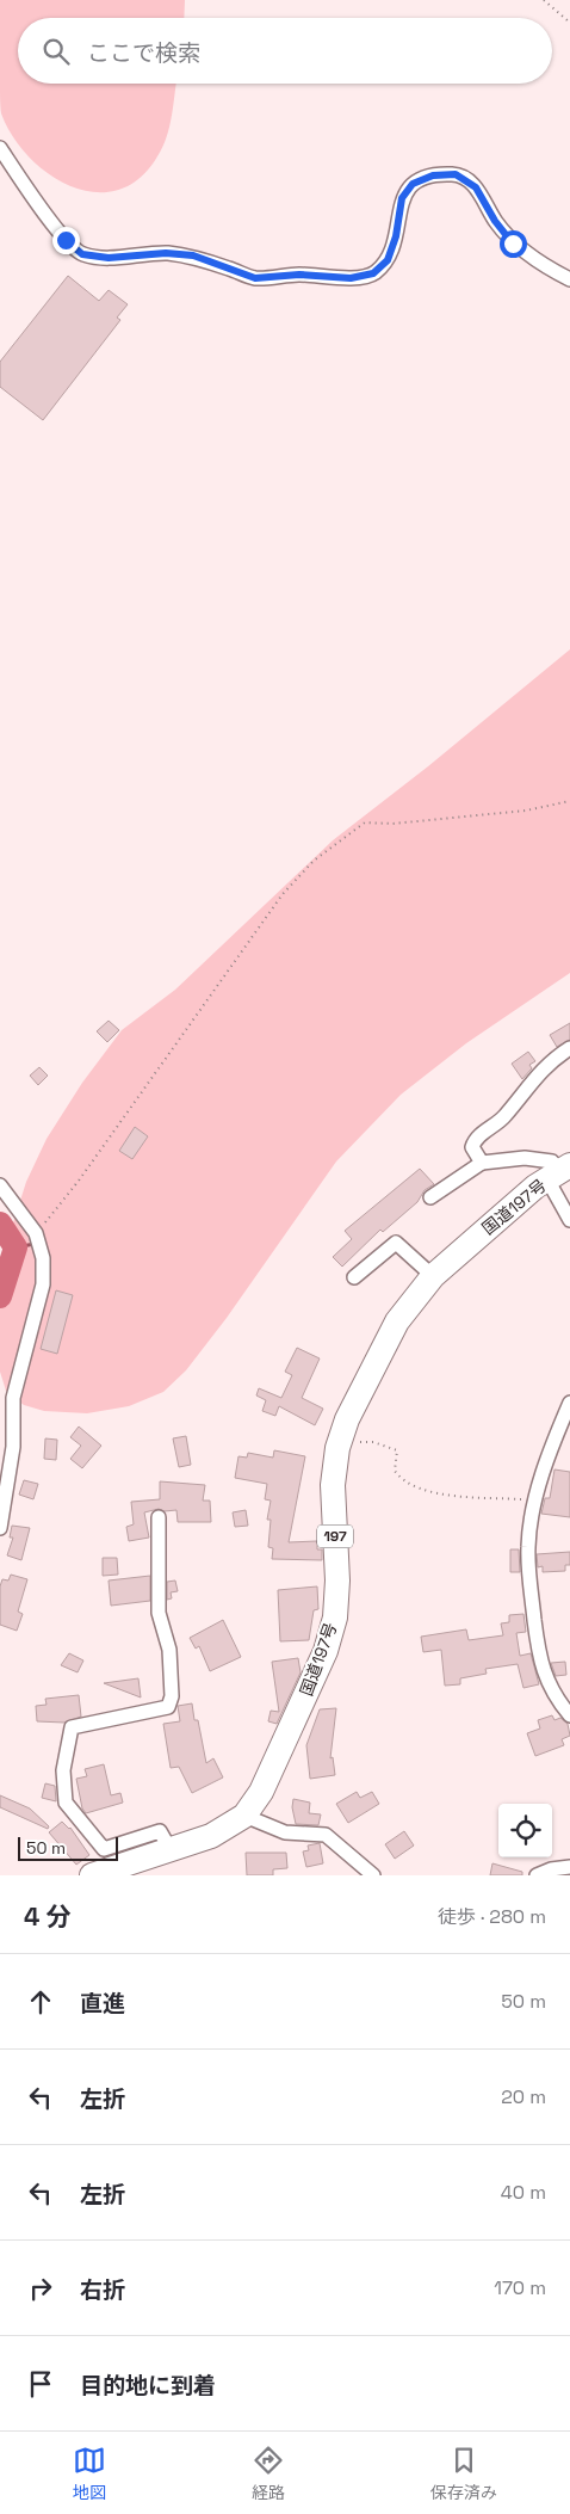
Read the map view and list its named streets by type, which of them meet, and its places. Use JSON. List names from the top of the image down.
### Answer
{
  "streets": {
    "highway": ["国道197号", "197"]
  },
  "scale_bar": "50 m",
  "page": {
    "search": "ここで検索",
    "scale": "50 m",
    "heading": ["4 分", "徒歩 · 280 m"],
    "list": [
      ["直進", "50 m"],
      ["左折", "20 m"],
      ["左折", "40 m"],
      ["右折", "170 m"],
      "目的地に到着"
    ],
    "nav": ["地図", "経路", "保存済み"]
  }
}
